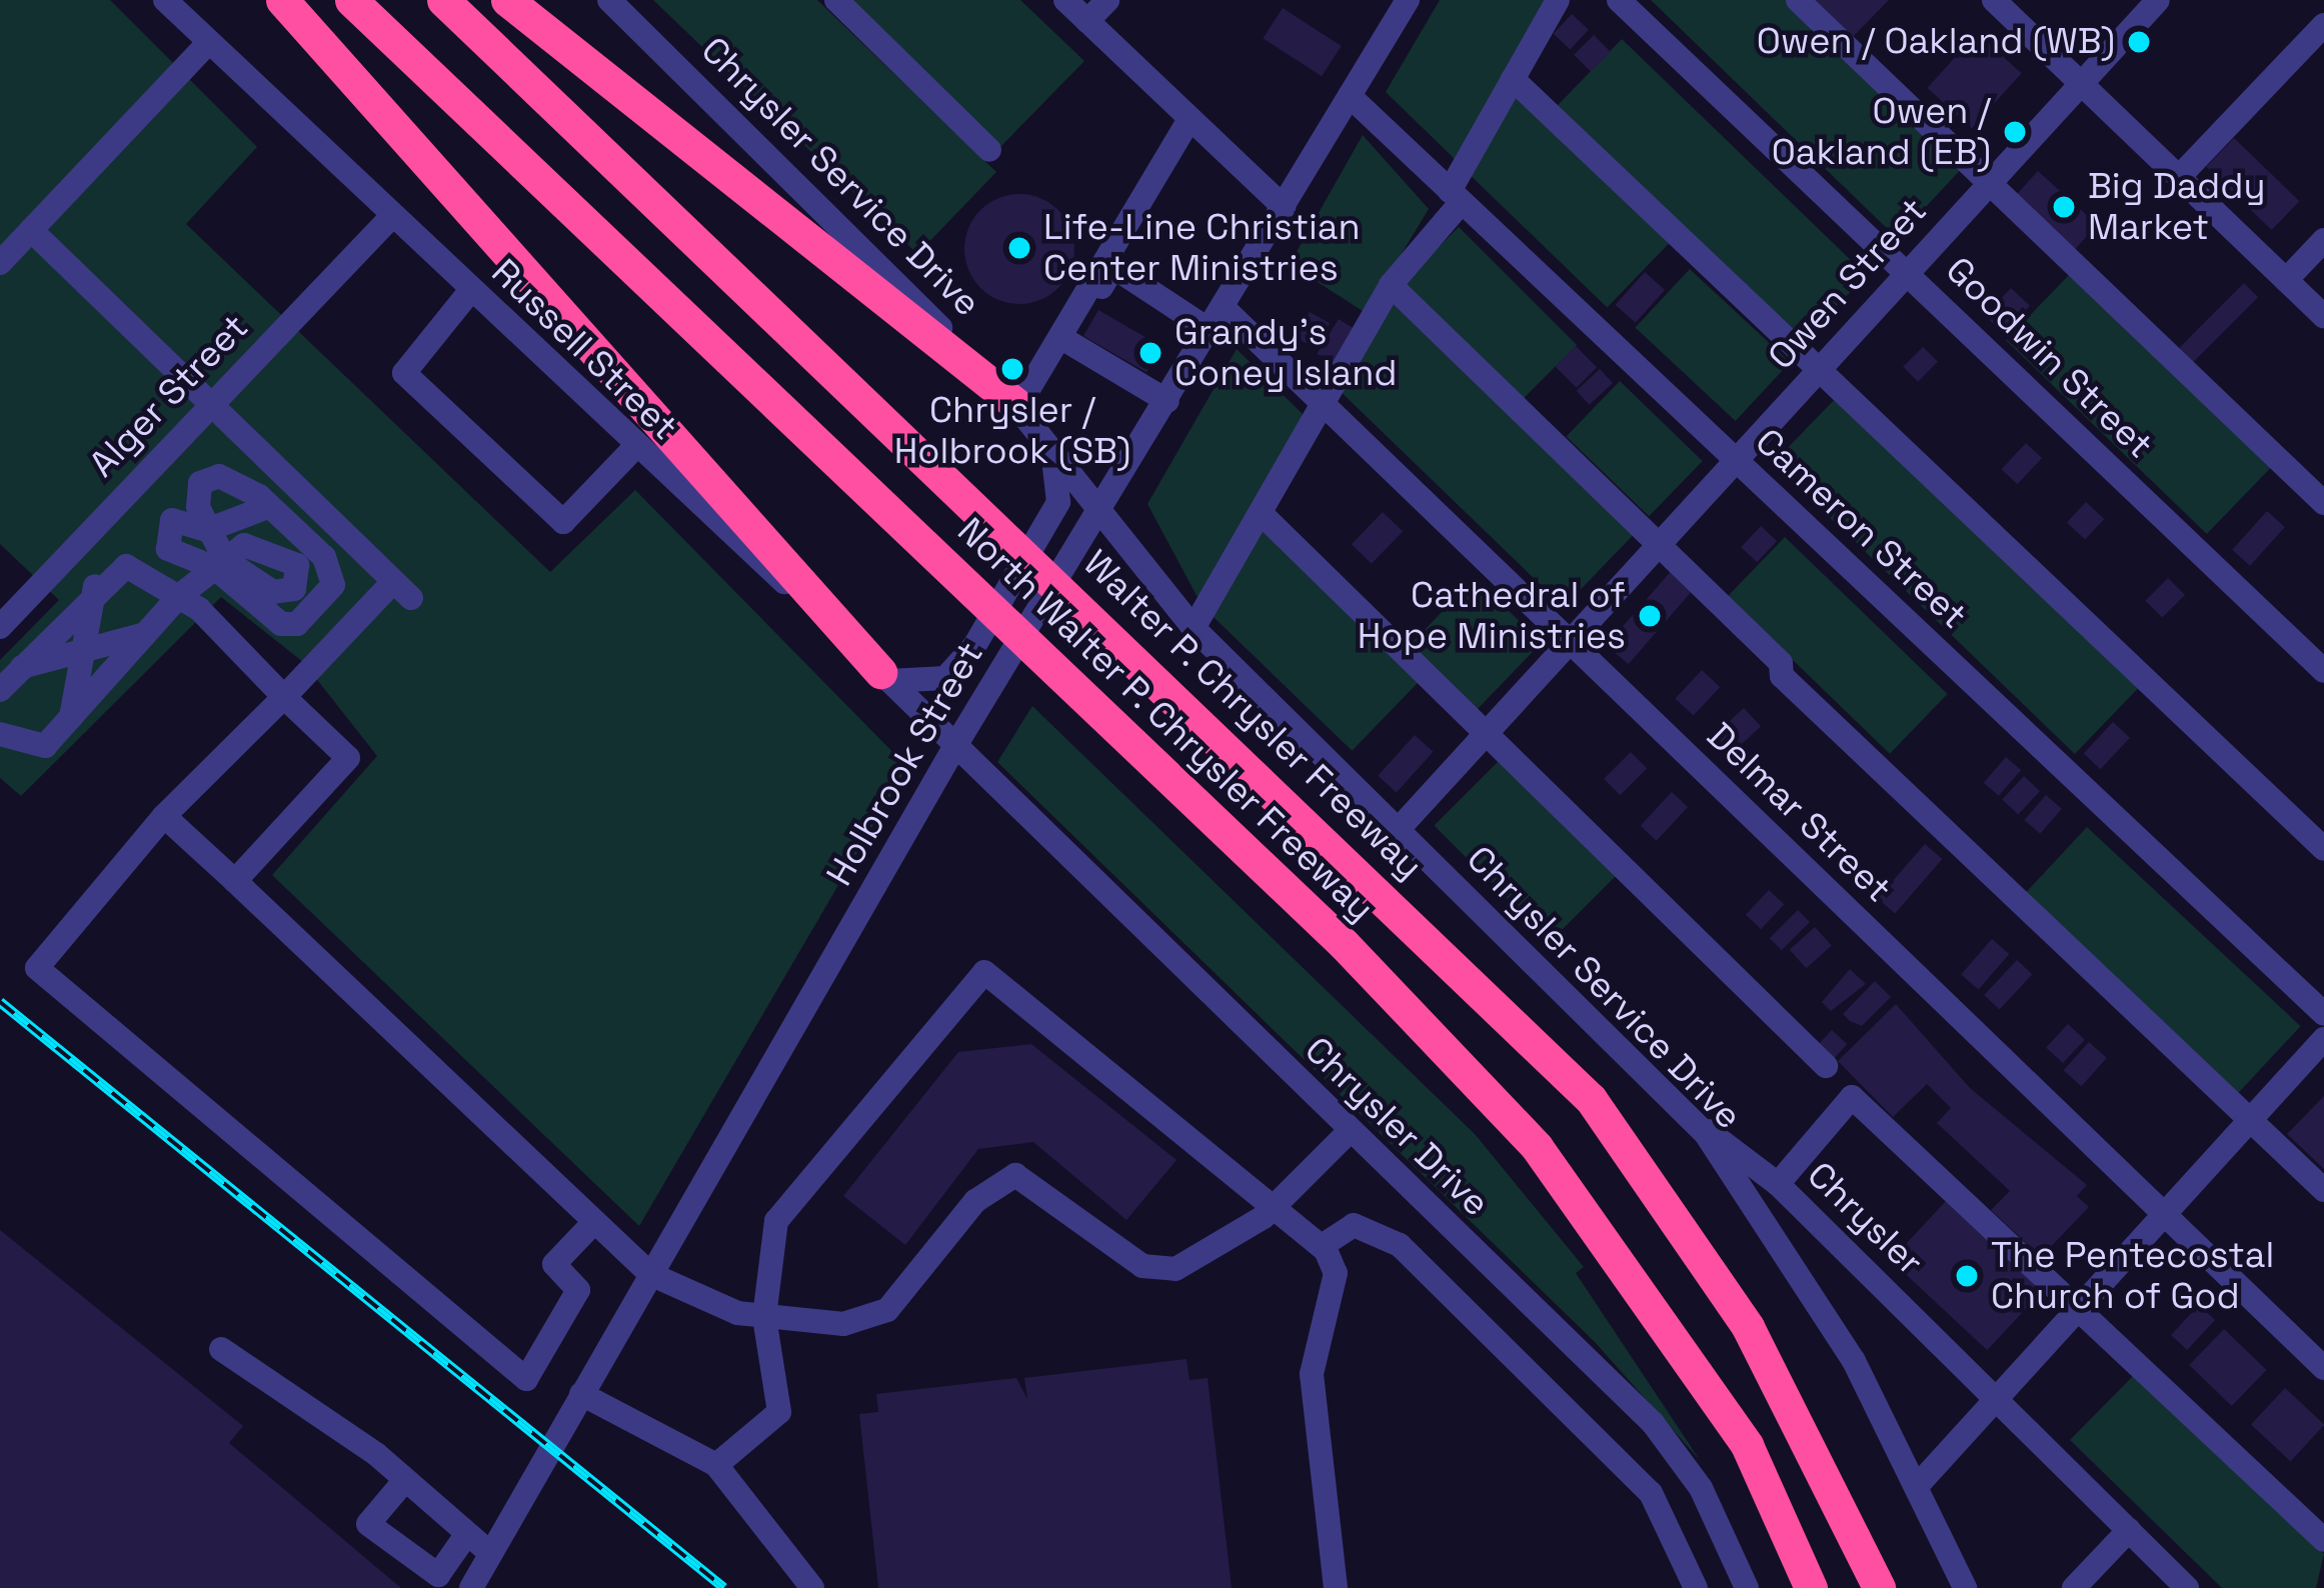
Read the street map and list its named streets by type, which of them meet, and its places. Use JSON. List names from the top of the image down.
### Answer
{
  "streets": {
    "highway": ["Walter P. Chrysler Freeway", "North Walter P. Chrysler Freeway"],
    "street": [
      "Chrysler Service Drive",
      "Owen Street",
      "Russell Street",
      "Goodwin Street",
      "Alger Street",
      "Cameron Street",
      "Holbrook Street",
      "Delmar Street",
      "Chrysler Drive",
      "Chrysler"
    ]
  },
  "crossings": [
    ["Chrysler Service Drive", "Owen Street"],
    ["Chrysler Service Drive", "Holbrook Street"],
    ["Chrysler Service Drive", "Chrysler"],
    ["Owen Street", "Goodwin Street"],
    ["Owen Street", "Cameron Street"],
    ["Owen Street", "Delmar Street"],
    ["Russell Street", "Alger Street"],
    ["Russell Street", "Holbrook Street"],
    ["Russell Street", "Chrysler Drive"],
    ["Cameron Street", "Holbrook Street"],
    ["Holbrook Street", "Delmar Street"],
    ["Holbrook Street", "Chrysler Drive"]
  ],
  "places": [
    "Owen / Oakland (WB)",
    "Owen / Oakland (EB)",
    "Big Daddy Market",
    "Life-Line Christian Center Ministries",
    "Grandy's Coney Island",
    "Chrysler / Holbrook (SB)",
    "Cathedral of Hope Ministries",
    "The Pentecostal Church of God"
  ]
}
